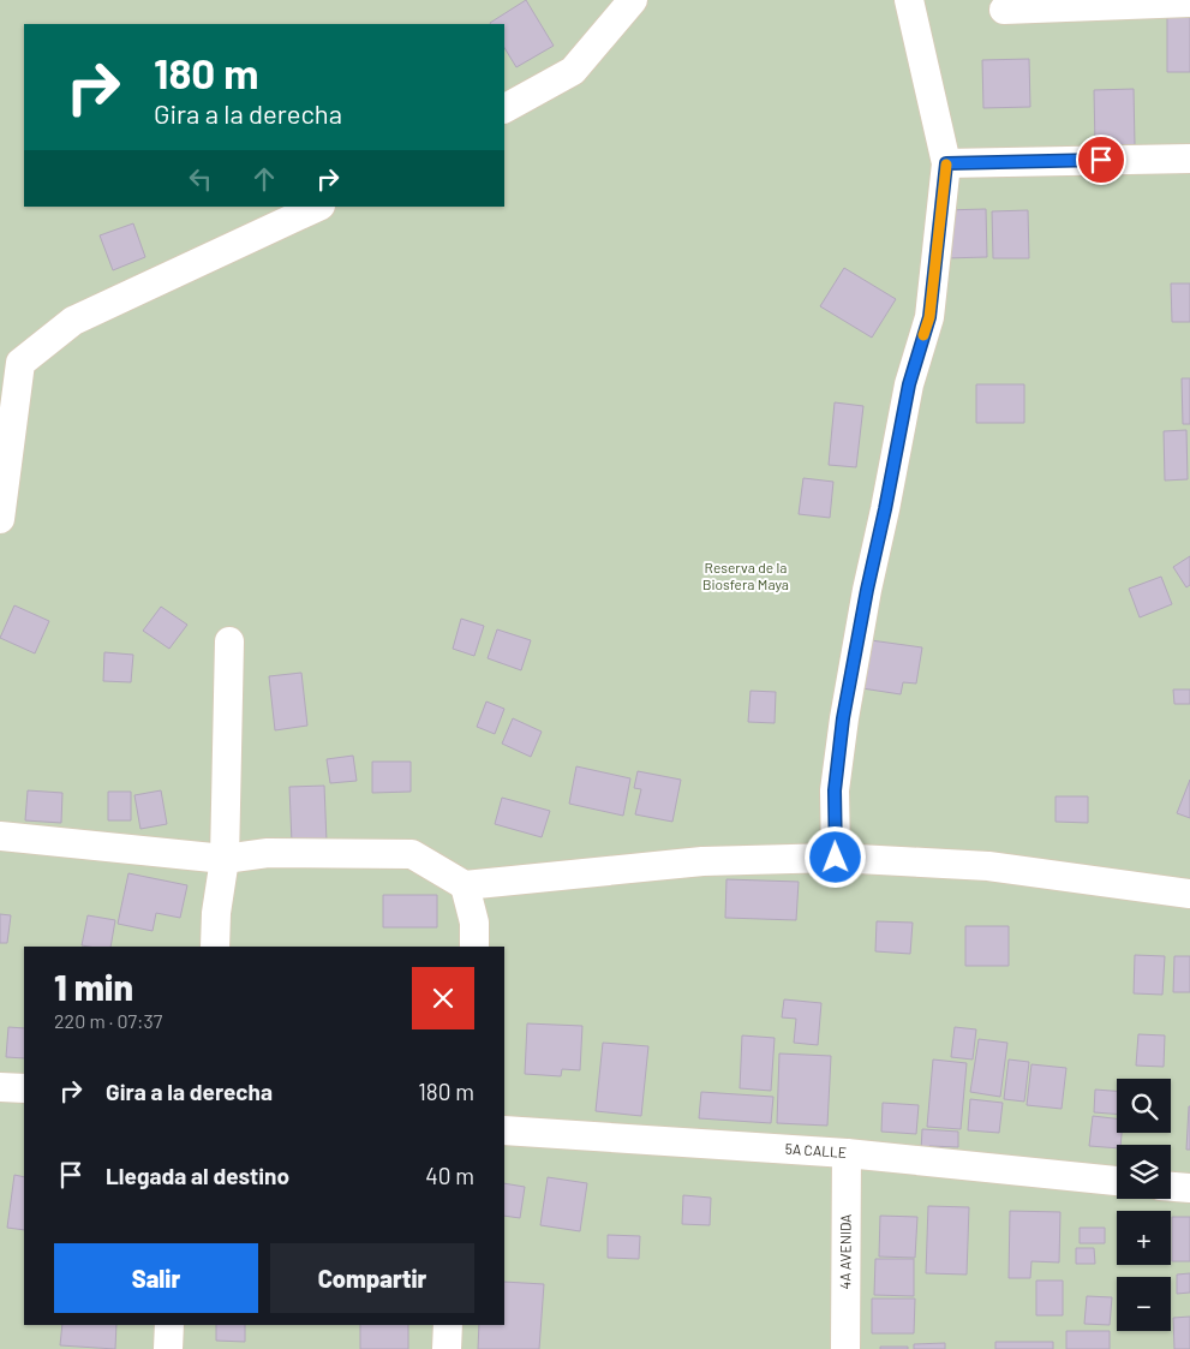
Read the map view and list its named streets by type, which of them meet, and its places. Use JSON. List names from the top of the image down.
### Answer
{
  "streets": {
    "street": ["5A CALLE", "4A AVENIDA"]
  },
  "crossings": [
    ["5A CALLE", "4A AVENIDA"]
  ],
  "parks": ["Reserva de la Biosfera Maya"],
  "page": {
    "turn": ["180 m", "Gira a la derecha"],
    "heading": ["1 min", "220 m · 07:37"],
    "list": [
      {
        "name": "Gira a la derecha",
        "value": "180 m"
      },
      {
        "name": "Llegada al destino",
        "value": "40 m"
      }
    ],
    "map_buttons": ["+", "−"],
    "buttons": ["Salir", "Compartir"]
  }
}
